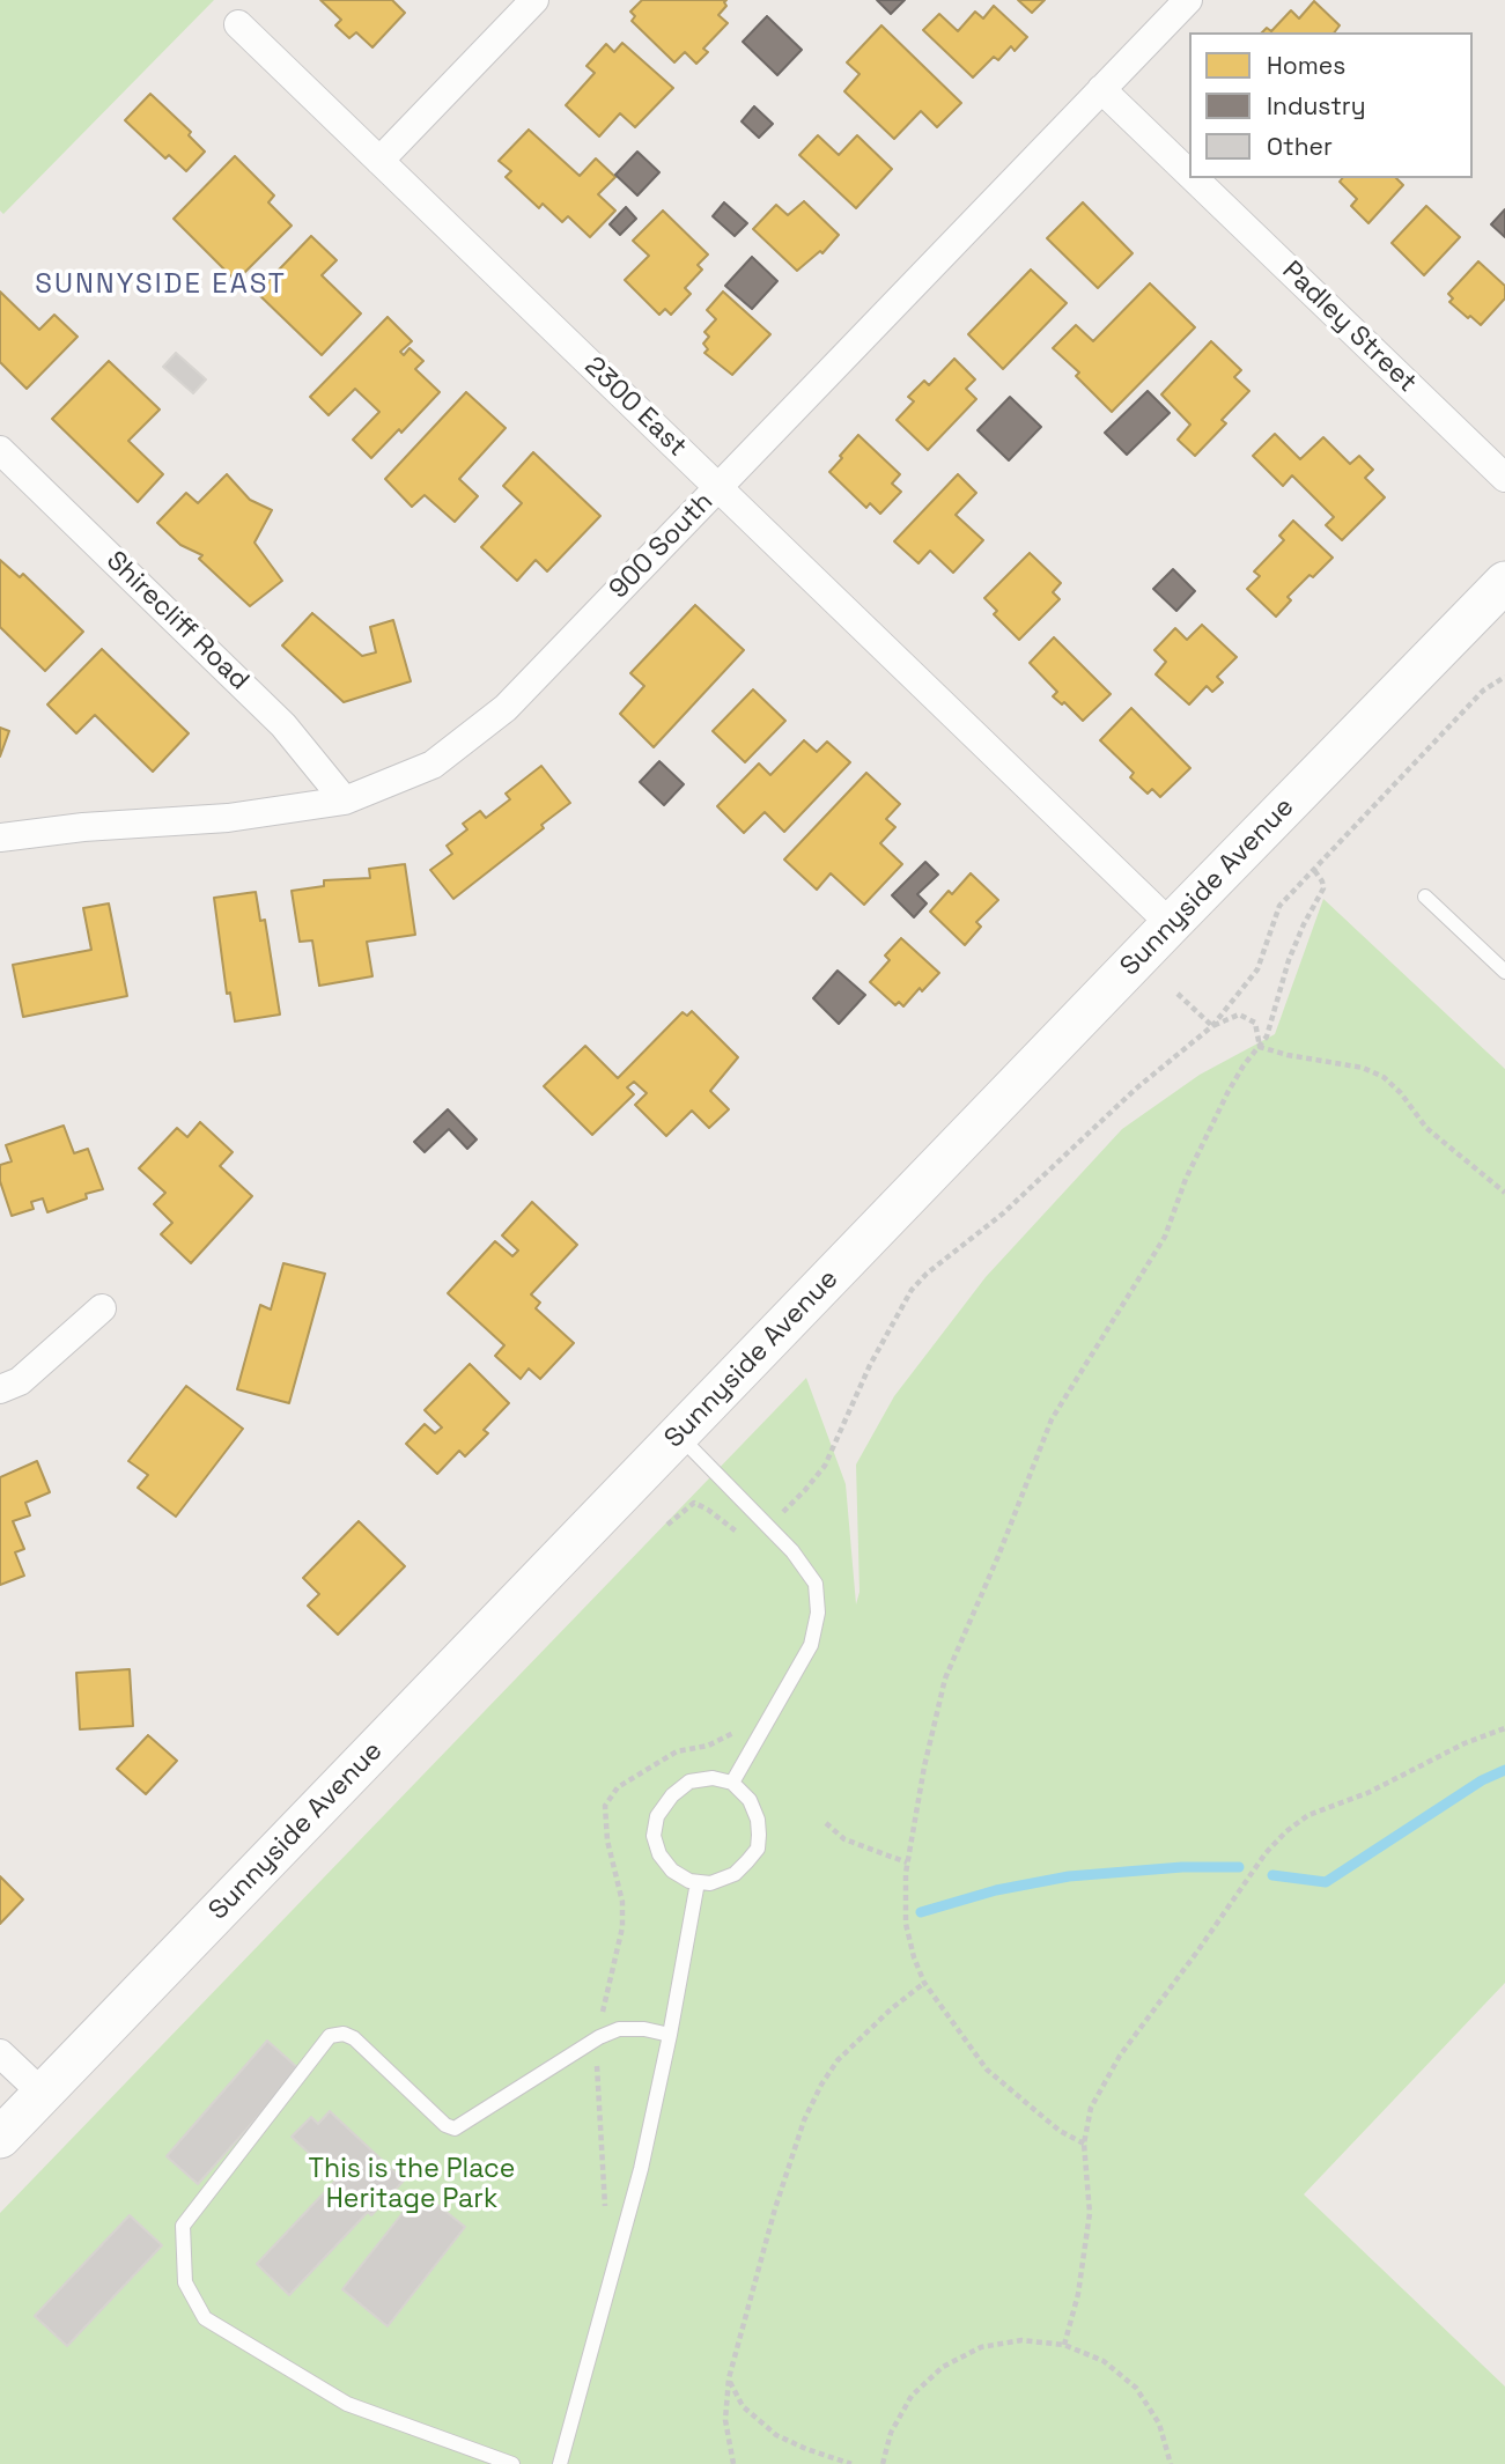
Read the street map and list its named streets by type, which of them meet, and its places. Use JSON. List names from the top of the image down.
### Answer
{
  "streets": {
    "main road": ["Sunnyside Avenue"],
    "street": [
      "Padley Street",
      "2300 East",
      "900 South",
      "Shirecliff Road"
    ]
  },
  "crossings": [
    ["Padley Street", "900 South"],
    ["2300 East", "900 South"],
    ["2300 East", "Sunnyside Avenue"],
    ["900 South", "Shirecliff Road"]
  ],
  "districts": ["SUNNYSIDE EAST"],
  "parks": ["This is the Place Heritage Park"],
  "legend": ["Homes", "Industry", "Other"]
}
